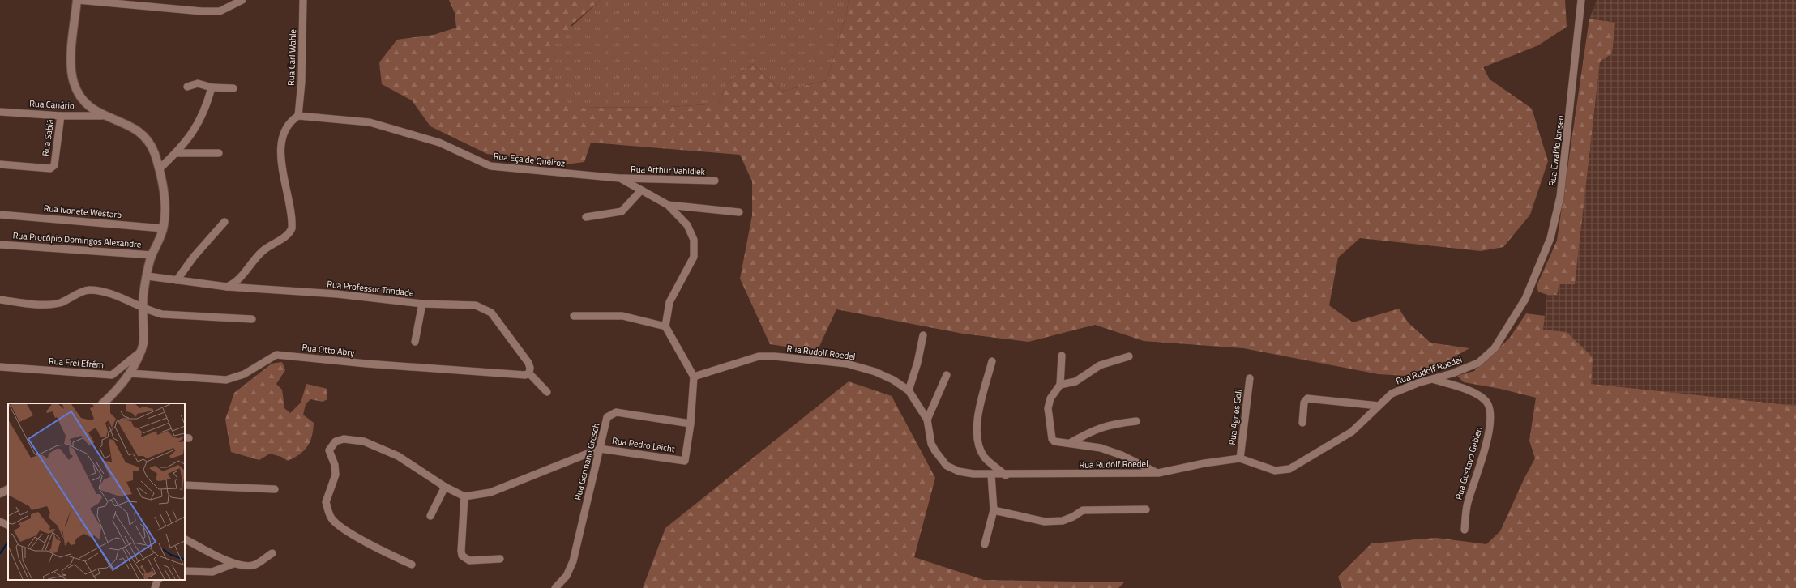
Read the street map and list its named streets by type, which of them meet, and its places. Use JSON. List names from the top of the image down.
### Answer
{
  "streets": {
    "street": [
      "Rua Carl Wahle",
      "Rua Canário",
      "Rua Sabiá",
      "Rua Ewaldo Jansen",
      "Rua Eça de Queiroz",
      "Rua Arthur Vahldiek",
      "Rua Ivonete Westarb",
      "Rua Procópio Domingos Alexandre",
      "Rua Professor Trindade",
      "Rua Otto Abry",
      "Rua Rudolf Roedel",
      "Rua Frei Efrém",
      "Rua Agnes Goll",
      "Rua Pedro Leicht",
      "Rua Germano Grosch",
      "Rua Gustavo Gebien"
    ]
  },
  "crossings": [
    ["Rua Carl Wahle", "Rua Eça de Queiroz"],
    ["Rua Canário", "Rua Sabiá"],
    ["Rua Ewaldo Jansen", "Rua Rudolf Roedel"],
    ["Rua Eça de Queiroz", "Rua Arthur Vahldiek"],
    ["Rua Professor Trindade", "Rua Otto Abry"],
    ["Rua Rudolf Roedel", "Rua Agnes Goll"],
    ["Rua Rudolf Roedel", "Rua Gustavo Gebien"],
    ["Rua Pedro Leicht", "Rua Germano Grosch"]
  ]
}
